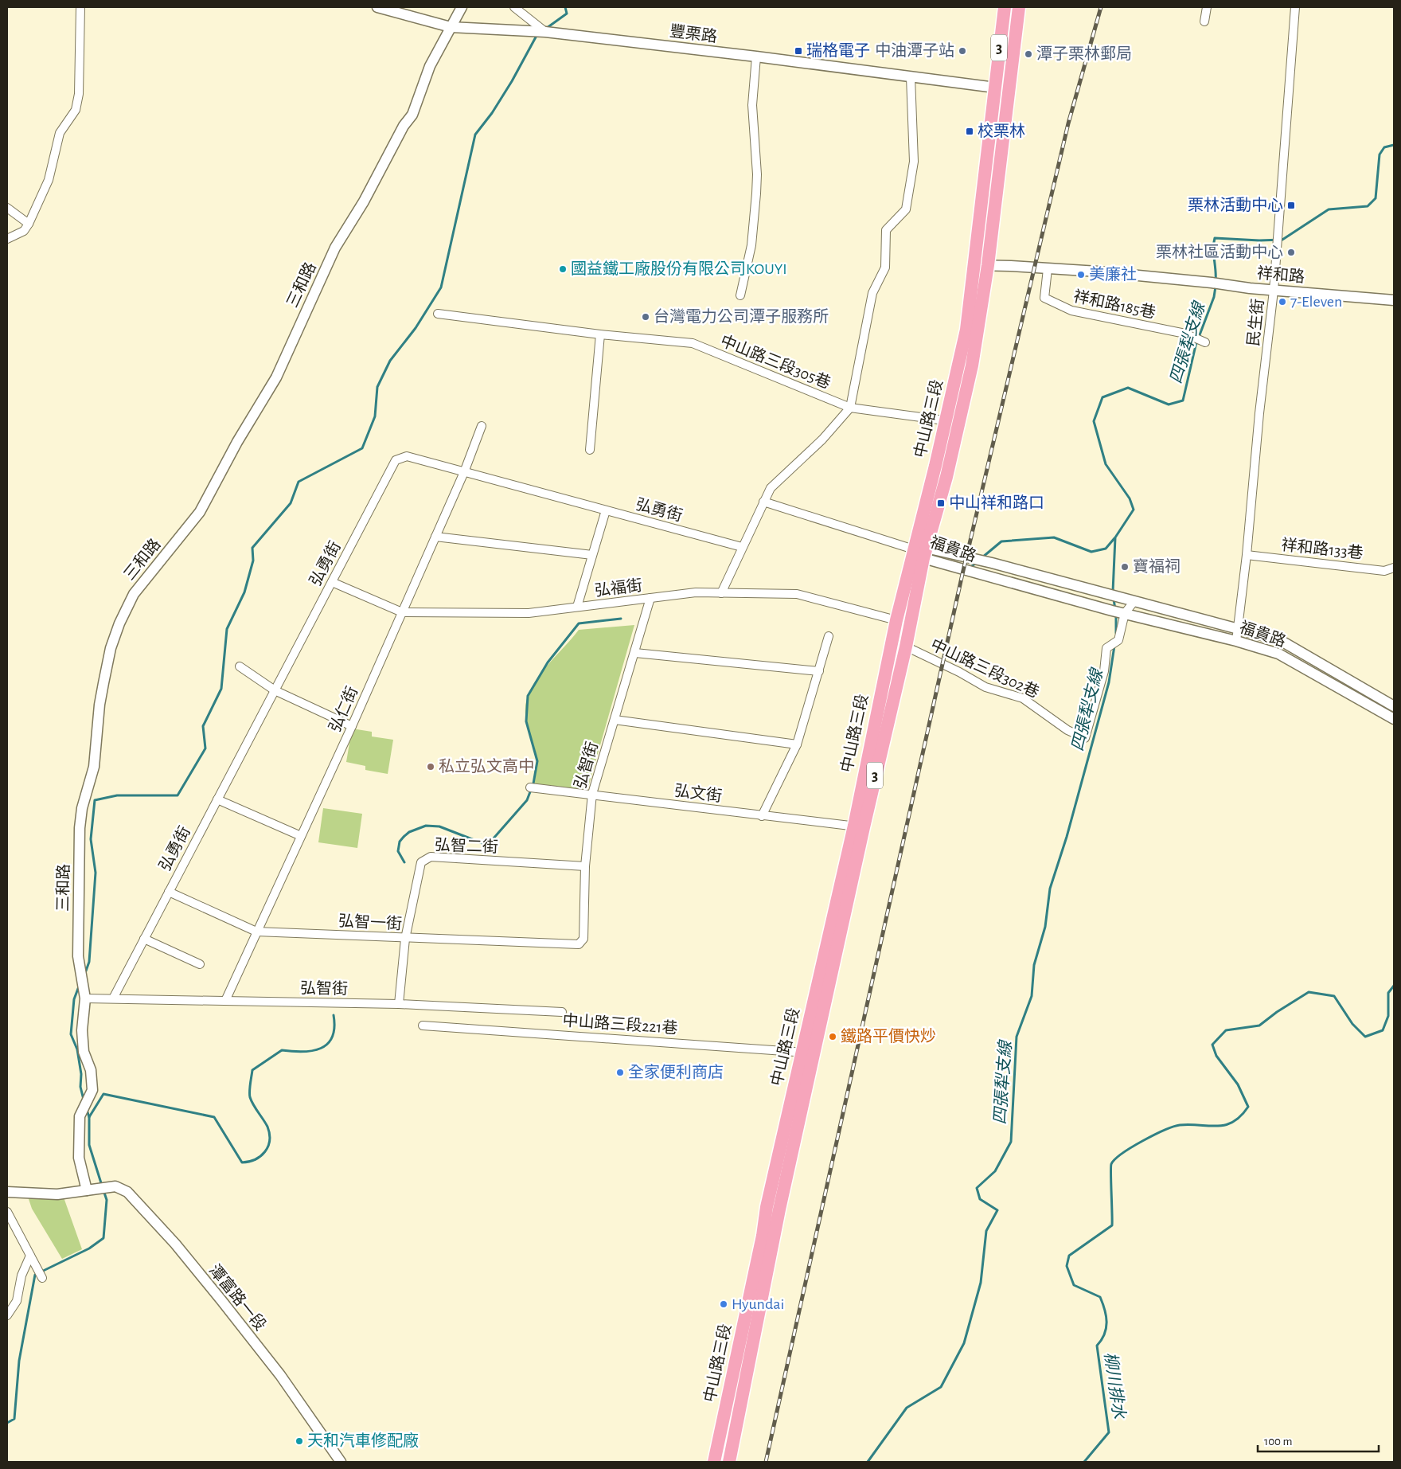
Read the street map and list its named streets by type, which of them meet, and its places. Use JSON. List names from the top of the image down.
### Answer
{
  "streets": {
    "main road": ["3", "中山路三段"],
    "street": [
      "豐栗路",
      "祥和路",
      "三和路",
      "祥和路185巷",
      "民生街",
      "中山路三段305巷",
      "弘勇街",
      "福貴路",
      "祥和路133巷",
      "弘福街",
      "中山路三段302巷",
      "弘仁街",
      "弘智街",
      "弘文街",
      "弘智二街",
      "弘智一街",
      "中山路三段221巷",
      "潭富路一段"
    ]
  },
  "crossings": [
    ["豐栗路", "三和路"],
    ["豐栗路", "中山路三段"],
    ["祥和路", "祥和路185巷"],
    ["祥和路", "民生街"],
    ["祥和路", "中山路三段"],
    ["三和路", "弘智街"],
    ["三和路", "潭富路一段"],
    ["民生街", "福貴路"],
    ["民生街", "祥和路133巷"],
    ["中山路三段305巷", "中山路三段"],
    ["中山路三段", "福貴路"],
    ["中山路三段", "弘福街"],
    ["中山路三段", "中山路三段302巷"],
    ["中山路三段", "弘文街"],
    ["中山路三段", "中山路三段221巷"],
    ["弘勇街", "弘福街"],
    ["弘勇街", "弘仁街"],
    ["弘勇街", "弘智街"],
    ["弘勇街", "弘智一街"],
    ["福貴路", "中山路三段302巷"],
    ["弘福街", "弘仁街"],
    ["弘福街", "弘智街"],
    ["弘仁街", "弘智街"],
    ["弘仁街", "弘智一街"],
    ["弘智街", "弘文街"],
    ["弘智街", "弘智二街"],
    ["弘智街", "弘智一街"],
    ["弘智二街", "弘智一街"]
  ],
  "water": ["四張犁支線", "柳川排水"],
  "places": {
    "transit": [
      "瑞格電子",
      "校栗林",
      "栗林活動中心",
      "中山祥和路口"
    ],
    "other": [
      "中油潭子站",
      "潭子栗林郵局",
      "栗林社區活動中心",
      "國益鐵工廠股份有限公司KOUYI",
      "美廉社",
      "7-Eleven",
      "台灣電力公司潭子服務所",
      "寶福祠",
      "私立弘文高中",
      "鐵路平價快炒",
      "全家便利商店",
      "Hyundai",
      "天和汽車修配廠"
    ]
  },
  "scale_bar": "100 m"
}
